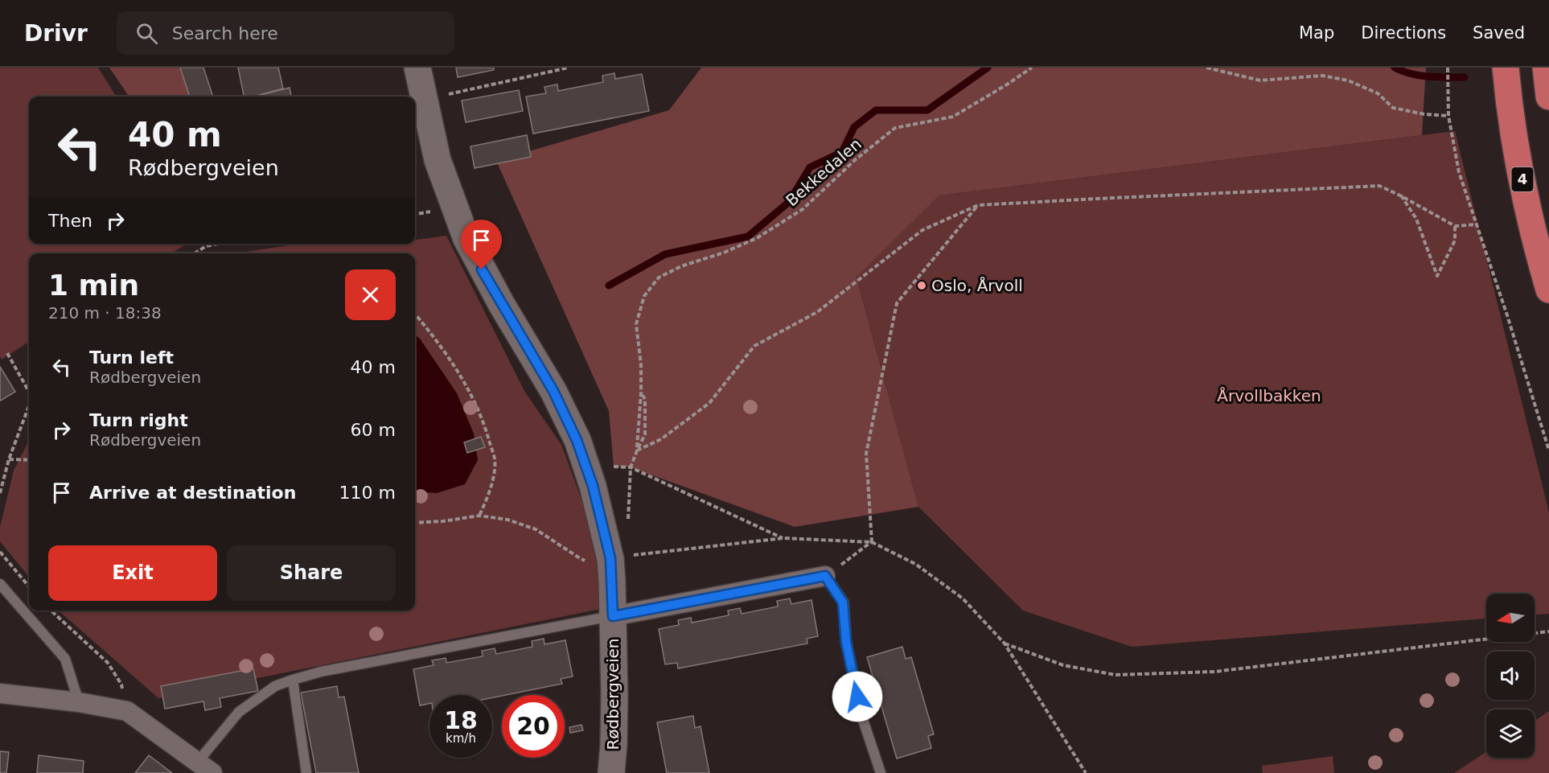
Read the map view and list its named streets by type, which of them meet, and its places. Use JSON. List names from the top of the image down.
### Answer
{
  "streets": {
    "highway": ["4"],
    "street": ["Rødbergveien"],
    "path": ["Bekkedalen"]
  },
  "parks": ["Årvollbakken"],
  "places": ["Oslo, Årvoll"],
  "north": "left",
  "page": {
    "header": "Drivr",
    "search": "Search here",
    "nav": ["Map", "Directions", "Saved"],
    "turn": ["40 m", "Rødbergveien"],
    "then": "Then",
    "heading": ["1 min", "210 m · 18:38"],
    "list": [
      {
        "name": "Turn left",
        "note": "Rødbergveien",
        "value": "40 m"
      },
      {
        "name": "Turn right",
        "note": "Rødbergveien",
        "value": "60 m"
      },
      {
        "name": "Arrive at destination",
        "value": "110 m"
      }
    ],
    "buttons": ["Exit", "Share"],
    "speed": "18 km/h",
    "limit": "20"
  }
}
